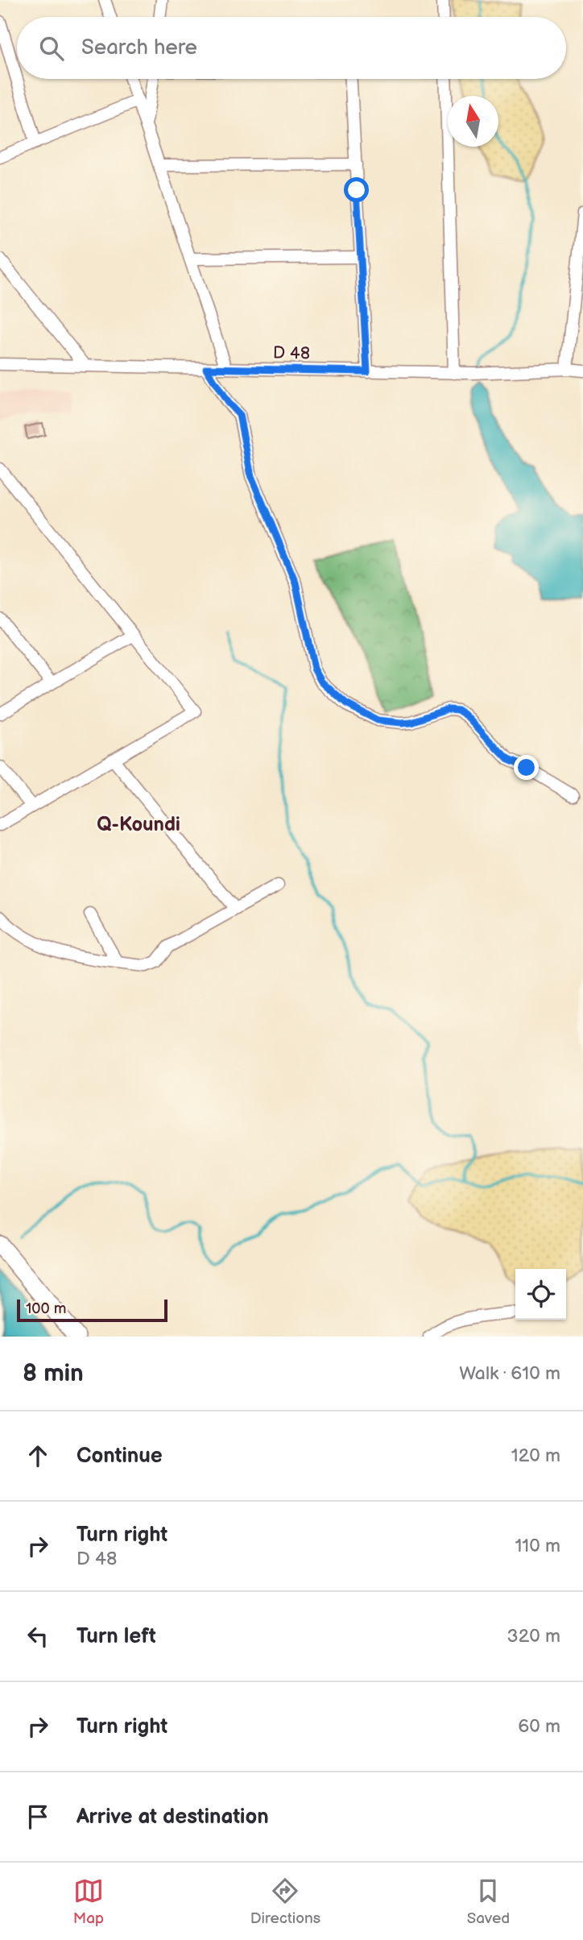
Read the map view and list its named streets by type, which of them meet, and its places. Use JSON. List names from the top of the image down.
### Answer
{
  "streets": {
    "street": ["D 48"]
  },
  "districts": ["Q-Koundi"],
  "scale_bar": "100 m",
  "north": "top",
  "page": {
    "search": "Search here",
    "scale": "100 m",
    "heading": ["8 min", "Walk · 610 m"],
    "list": [
      ["Continue", "120 m"],
      ["Turn right", "D 48", "110 m"],
      ["Turn left", "320 m"],
      ["Turn right", "60 m"],
      "Arrive at destination"
    ],
    "nav": ["Map", "Directions", "Saved"]
  }
}
